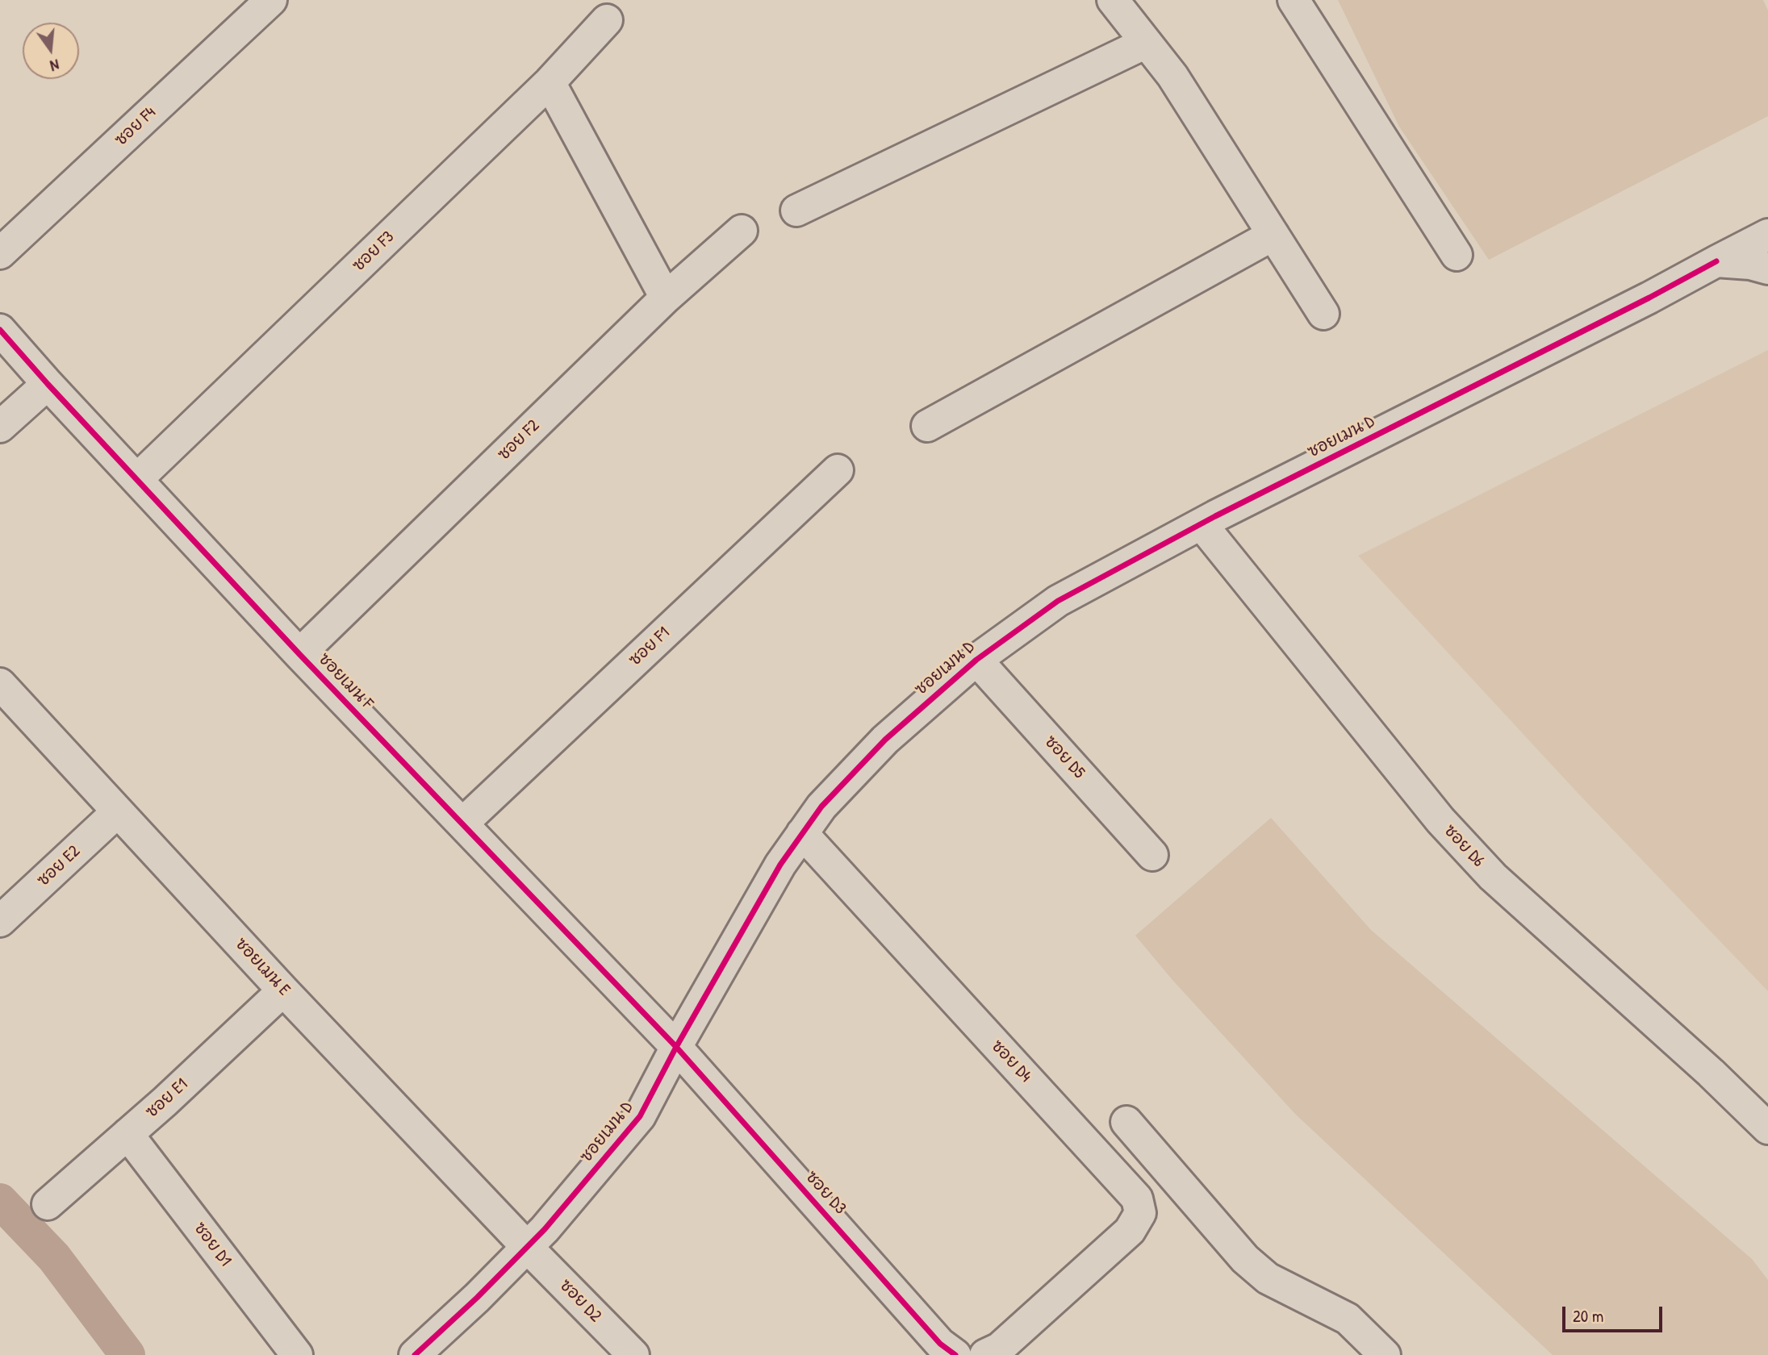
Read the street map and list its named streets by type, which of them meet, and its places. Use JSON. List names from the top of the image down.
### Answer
{
  "streets": {
    "street": [
      "ซอย F4",
      "ซอย F3",
      "ซอยเมน D",
      "ซอย F2",
      "ซอย F1",
      "ซอยเมน F",
      "ซอย D5",
      "ซอย D6",
      "ซอย E2",
      "ซอยเมน E",
      "ซอย D4",
      "ซอย E1",
      "ซอย D3",
      "ซอย D1",
      "ซอย D2"
    ]
  },
  "crossings": [
    ["ซอย F3", "ซอยเมน F"],
    ["ซอยเมน D", "ซอยเมน F"],
    ["ซอยเมน D", "ซอย D5"],
    ["ซอยเมน D", "ซอย D6"],
    ["ซอยเมน D", "ซอยเมน E"],
    ["ซอยเมน D", "ซอย D4"],
    ["ซอยเมน D", "ซอย D3"],
    ["ซอยเมน D", "ซอย D2"],
    ["ซอย F2", "ซอยเมน F"],
    ["ซอย F1", "ซอยเมน F"],
    ["ซอยเมน F", "ซอย D3"],
    ["ซอย E2", "ซอยเมน E"],
    ["ซอยเมน E", "ซอย E1"],
    ["ซอยเมน E", "ซอย D2"],
    ["ซอย E1", "ซอย D1"]
  ],
  "scale_bar": "20 m",
  "north": "bottom"
}
